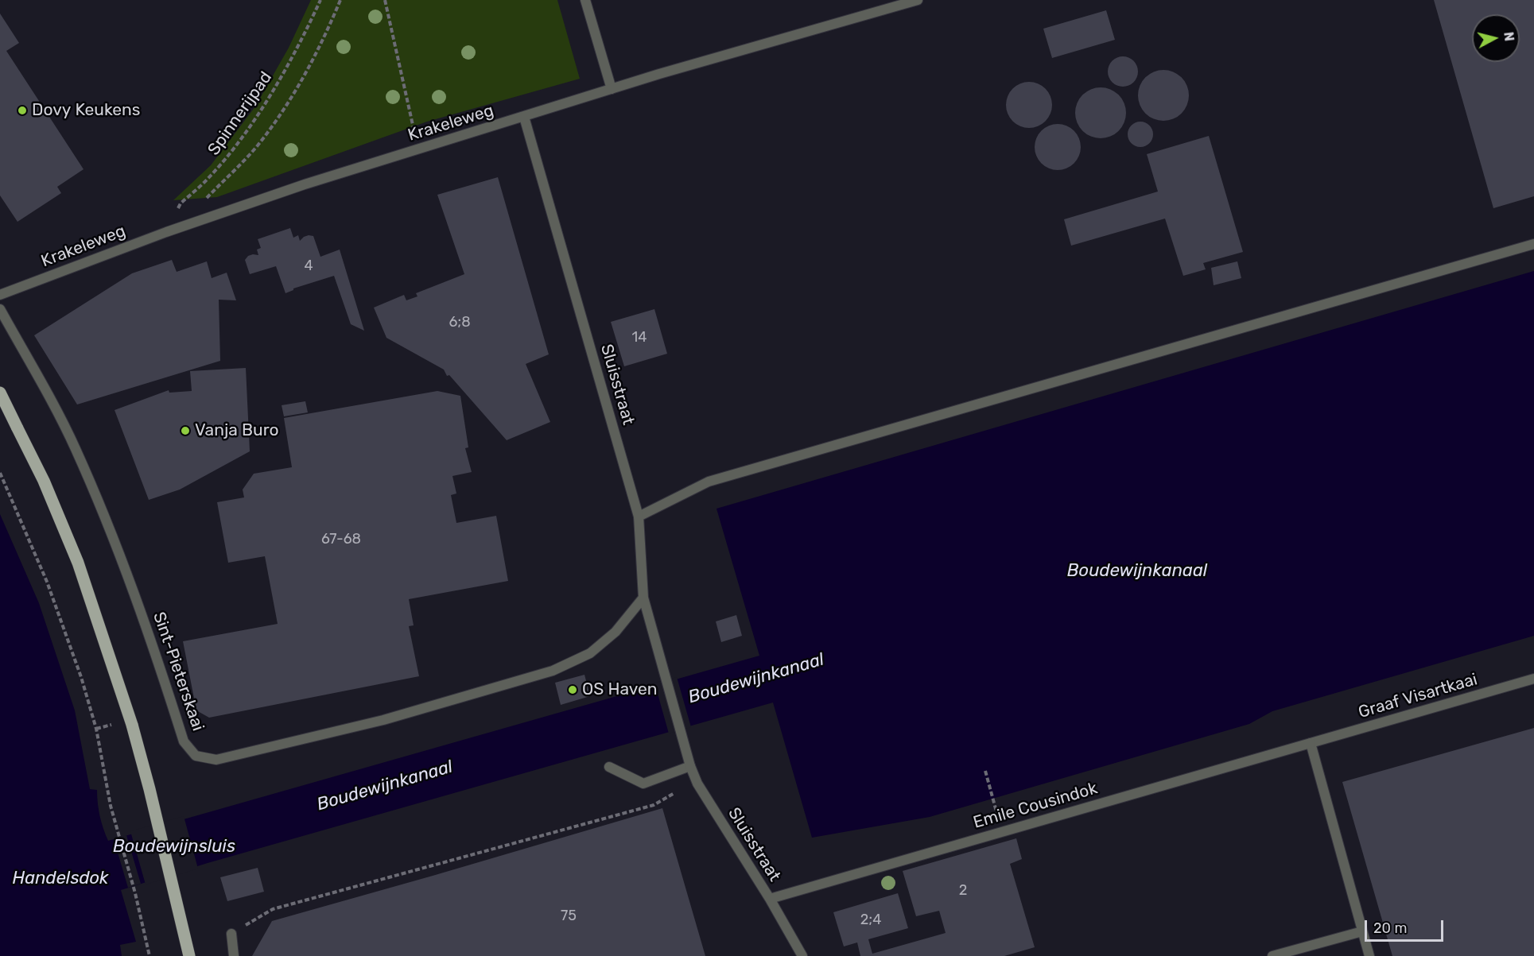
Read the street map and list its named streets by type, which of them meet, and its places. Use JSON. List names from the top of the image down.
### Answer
{
  "streets": {
    "street": [
      "Krakeleweg",
      "Sluisstraat",
      "Sint-Pieterskaai",
      "Graaf Visartkaai",
      "Emile Cousindok"
    ],
    "path": ["Spinnerijpad"]
  },
  "crossings": [
    ["Spinnerijpad", "Krakeleweg"],
    ["Krakeleweg", "Sluisstraat"],
    ["Sluisstraat", "Sint-Pieterskaai"],
    ["Sluisstraat", "Emile Cousindok"],
    ["Graaf Visartkaai", "Emile Cousindok"]
  ],
  "water": ["Boudewijnkanaal", "Boudewijnsluis", "Handelsdok"],
  "places": ["Dovy Keukens", "Vanja Buro", "OS Haven"],
  "house_numbers": [
    "4",
    "6;8",
    "14",
    "67-68",
    "2",
    "75",
    "2;4"
  ],
  "scale_bar": "20 m",
  "north": "right"
}
